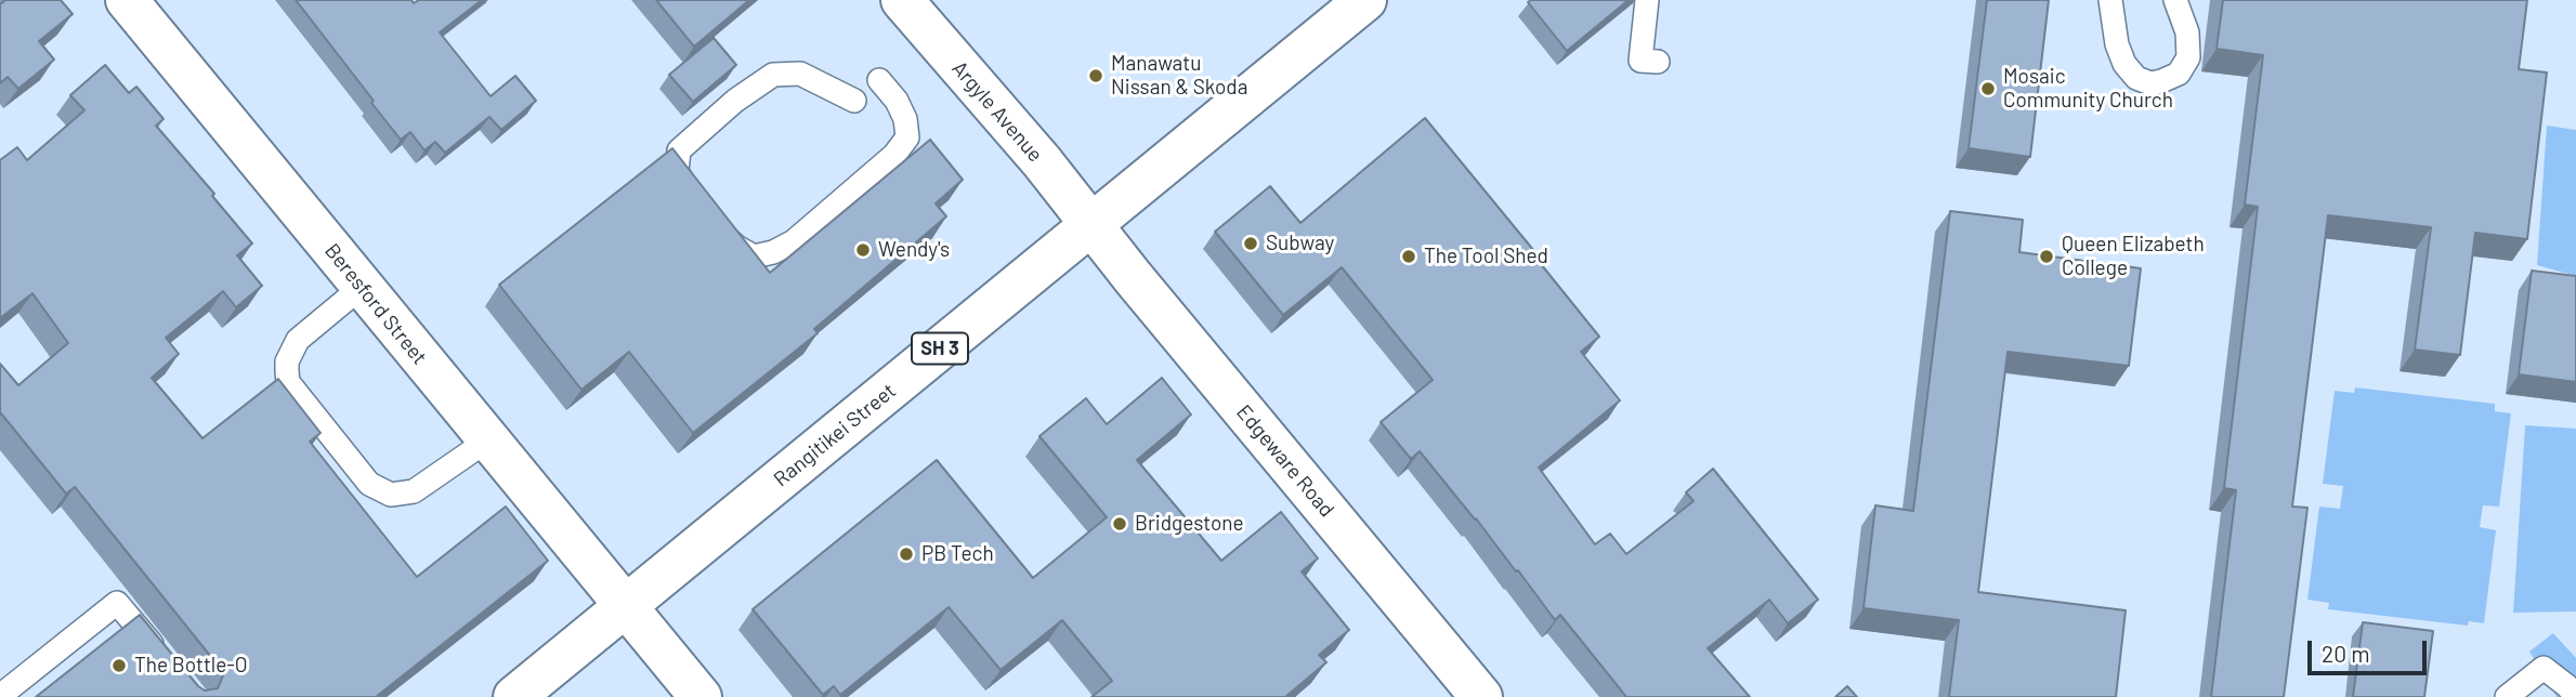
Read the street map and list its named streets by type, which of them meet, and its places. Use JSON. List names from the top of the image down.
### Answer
{
  "streets": {
    "main road": [
      "Argyle Avenue",
      "Beresford Street",
      "SH 3",
      "Rangitikei Street",
      "Edgeware Road"
    ]
  },
  "crossings": [
    ["Argyle Avenue", "Rangitikei Street"],
    ["Argyle Avenue", "Edgeware Road"],
    ["Beresford Street", "Rangitikei Street"],
    ["Rangitikei Street", "Edgeware Road"]
  ],
  "places": [
    "Manawatu Nissan & Skoda",
    "Mosaic Community Church",
    "Subway",
    "Wendy's",
    "The Tool Shed",
    "Queen Elizabeth College",
    "Bridgestone",
    "PB Tech",
    "The Bottle-O"
  ],
  "scale_bar": "20 m"
}
